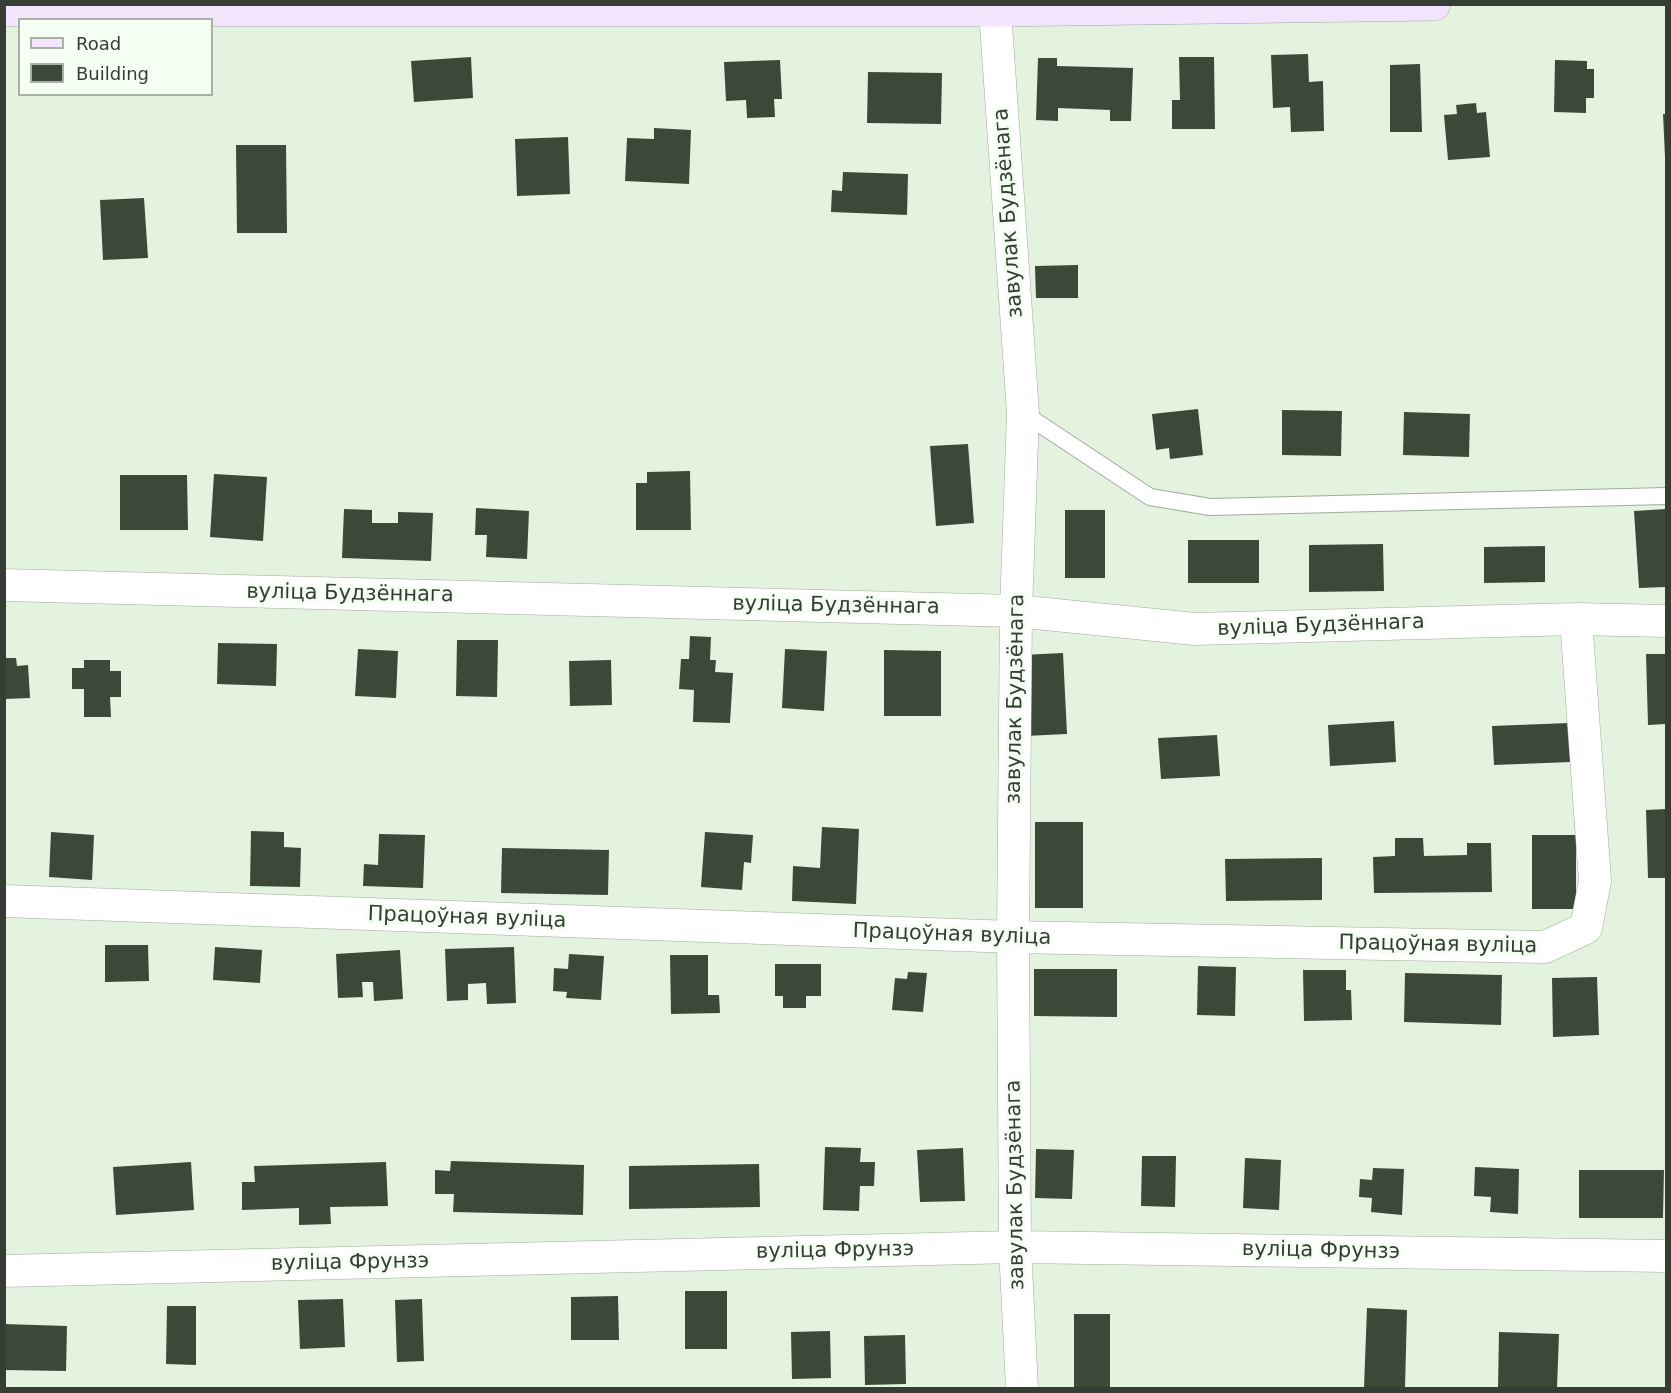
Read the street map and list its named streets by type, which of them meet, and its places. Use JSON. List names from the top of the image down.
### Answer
{
  "streets": {
    "street": [
      "завулак Будзёнага",
      "вуліца Будзённага",
      "Працоўная вуліца",
      "вуліца Фрунзэ"
    ]
  },
  "crossings": [
    ["завулак Будзёнага", "вуліца Будзённага"],
    ["завулак Будзёнага", "Працоўная вуліца"],
    ["завулак Будзёнага", "вуліца Фрунзэ"],
    ["вуліца Будзённага", "Працоўная вуліца"]
  ],
  "legend": ["Road", "Building"]
}
